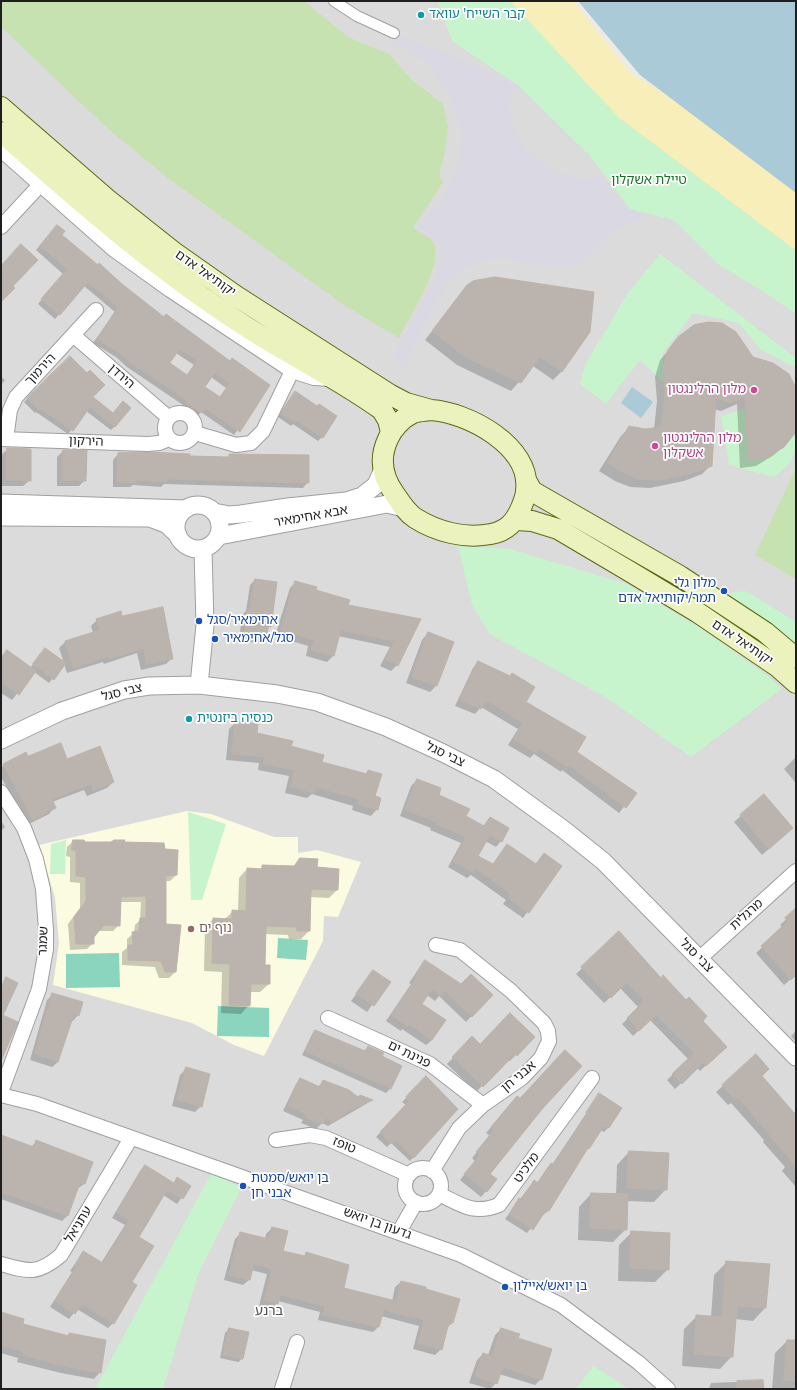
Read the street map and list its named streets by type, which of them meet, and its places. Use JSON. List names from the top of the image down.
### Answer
{
  "streets": {
    "main road": ["יקותיאל אדם"],
    "street": [
      "הירמוך",
      "הירדן",
      "הירקון",
      "אבא אחימאיר",
      "צבי סגל",
      "מרגלית",
      "שמגר",
      "פנינת ים",
      "אבני חן",
      "טופז",
      "מלכיט",
      "גדעון בן יואש",
      "עתניאל"
    ]
  },
  "crossings": [
    ["יקותיאל אדם", "אבא אחימאיר"],
    ["הירמוך", "הירדן"],
    ["הירמוך", "הירקון"],
    ["הירדן", "הירקון"],
    ["צבי סגל", "מרגלית"],
    ["שמגר", "גדעון בן יואש"],
    ["פנינת ים", "אבני חן"],
    ["אבני חן", "טופז"],
    ["אבני חן", "מלכיט"],
    ["טופז", "מלכיט"],
    ["גדעון בן יואש", "עתניאל"]
  ],
  "districts": ["ברנע"],
  "parks": ["טיילת אשקלון"],
  "places": [
    "קבר השייח' עוואד",
    "מלון הרלינגטון",
    "מלון הרלינגטון אשקלון",
    "מלון גלי תמר/יקותיאל אדם",
    "אחימאיר/סגל",
    "סגל/אחימאיר",
    "כנסיה ביזנטית",
    "נוף ים",
    "בן יואש/סמטת אבני חן",
    "בן יואש/איילון"
  ]
}
